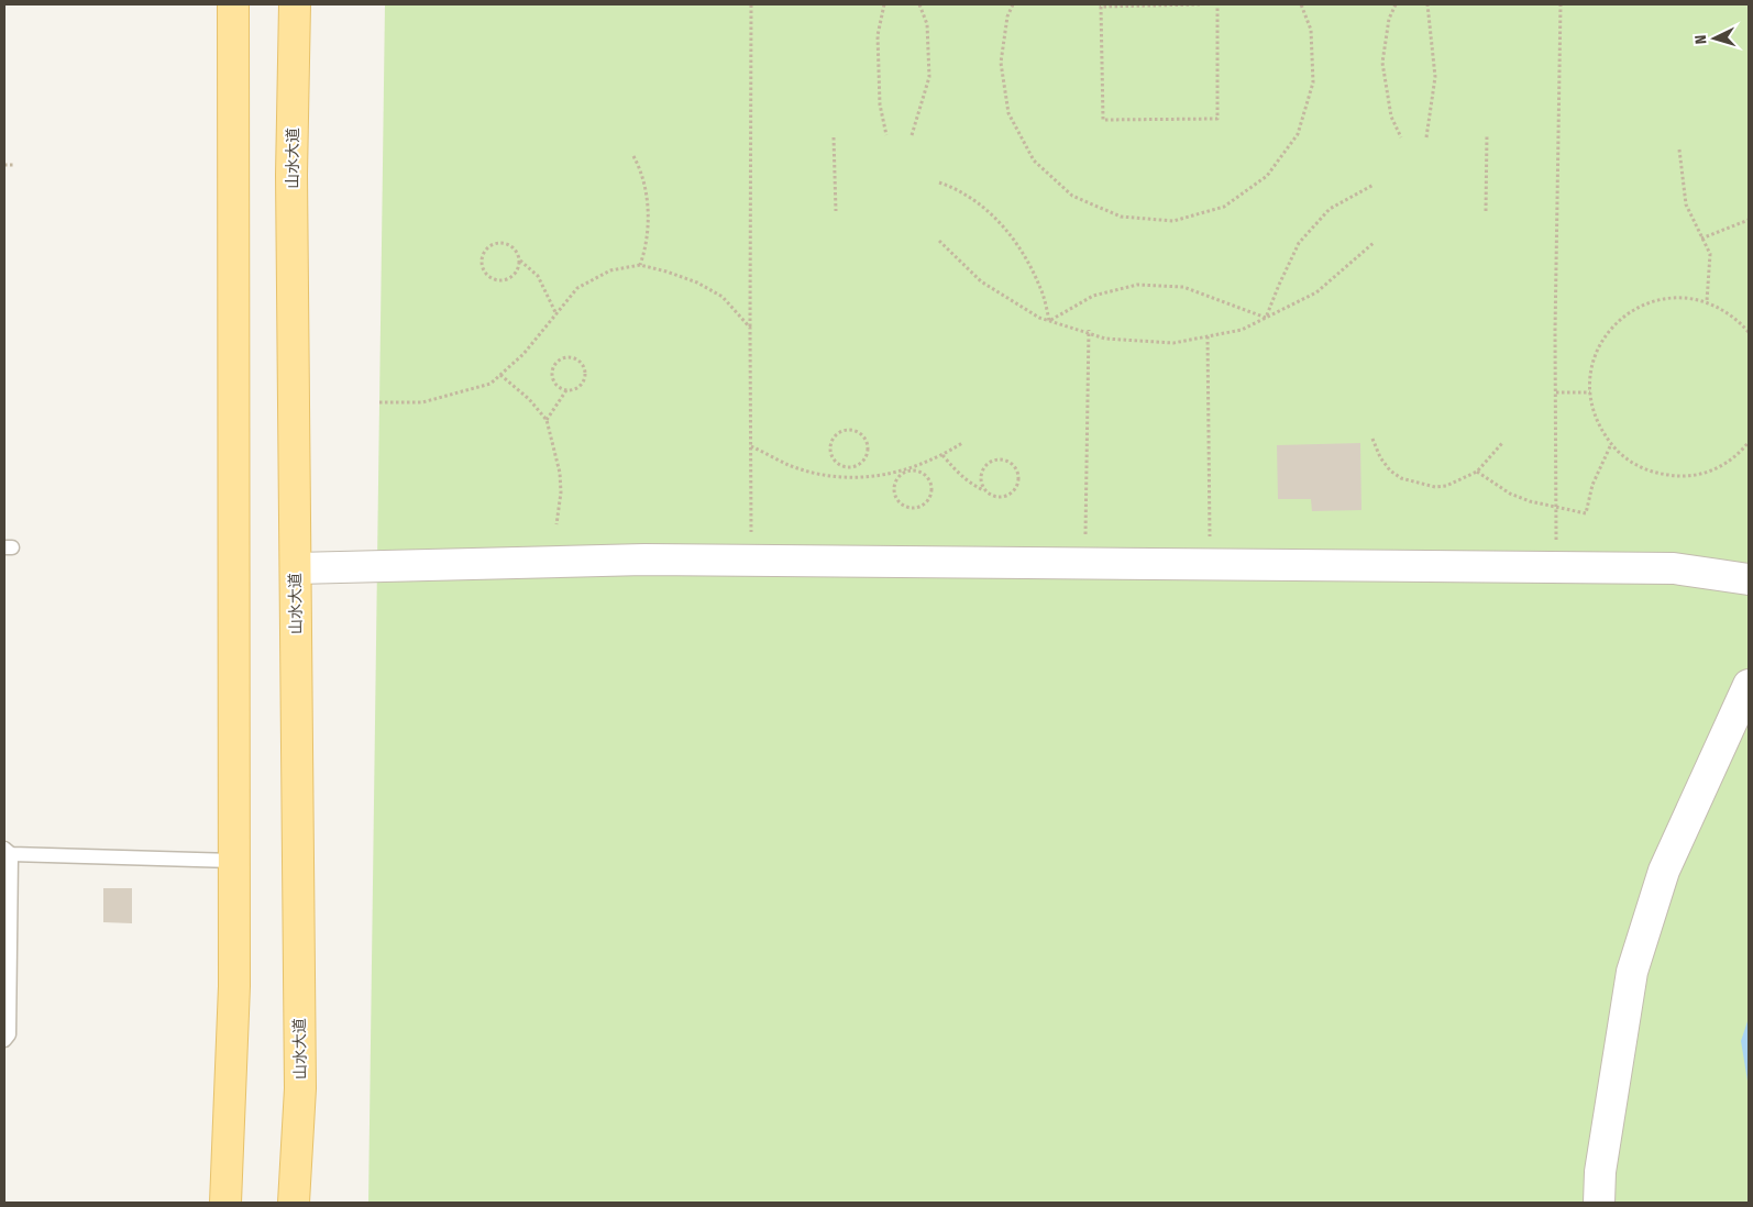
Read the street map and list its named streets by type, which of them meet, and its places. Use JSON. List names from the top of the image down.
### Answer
{
  "streets": {
    "main road": ["山水大道"]
  },
  "north": "left"
}
